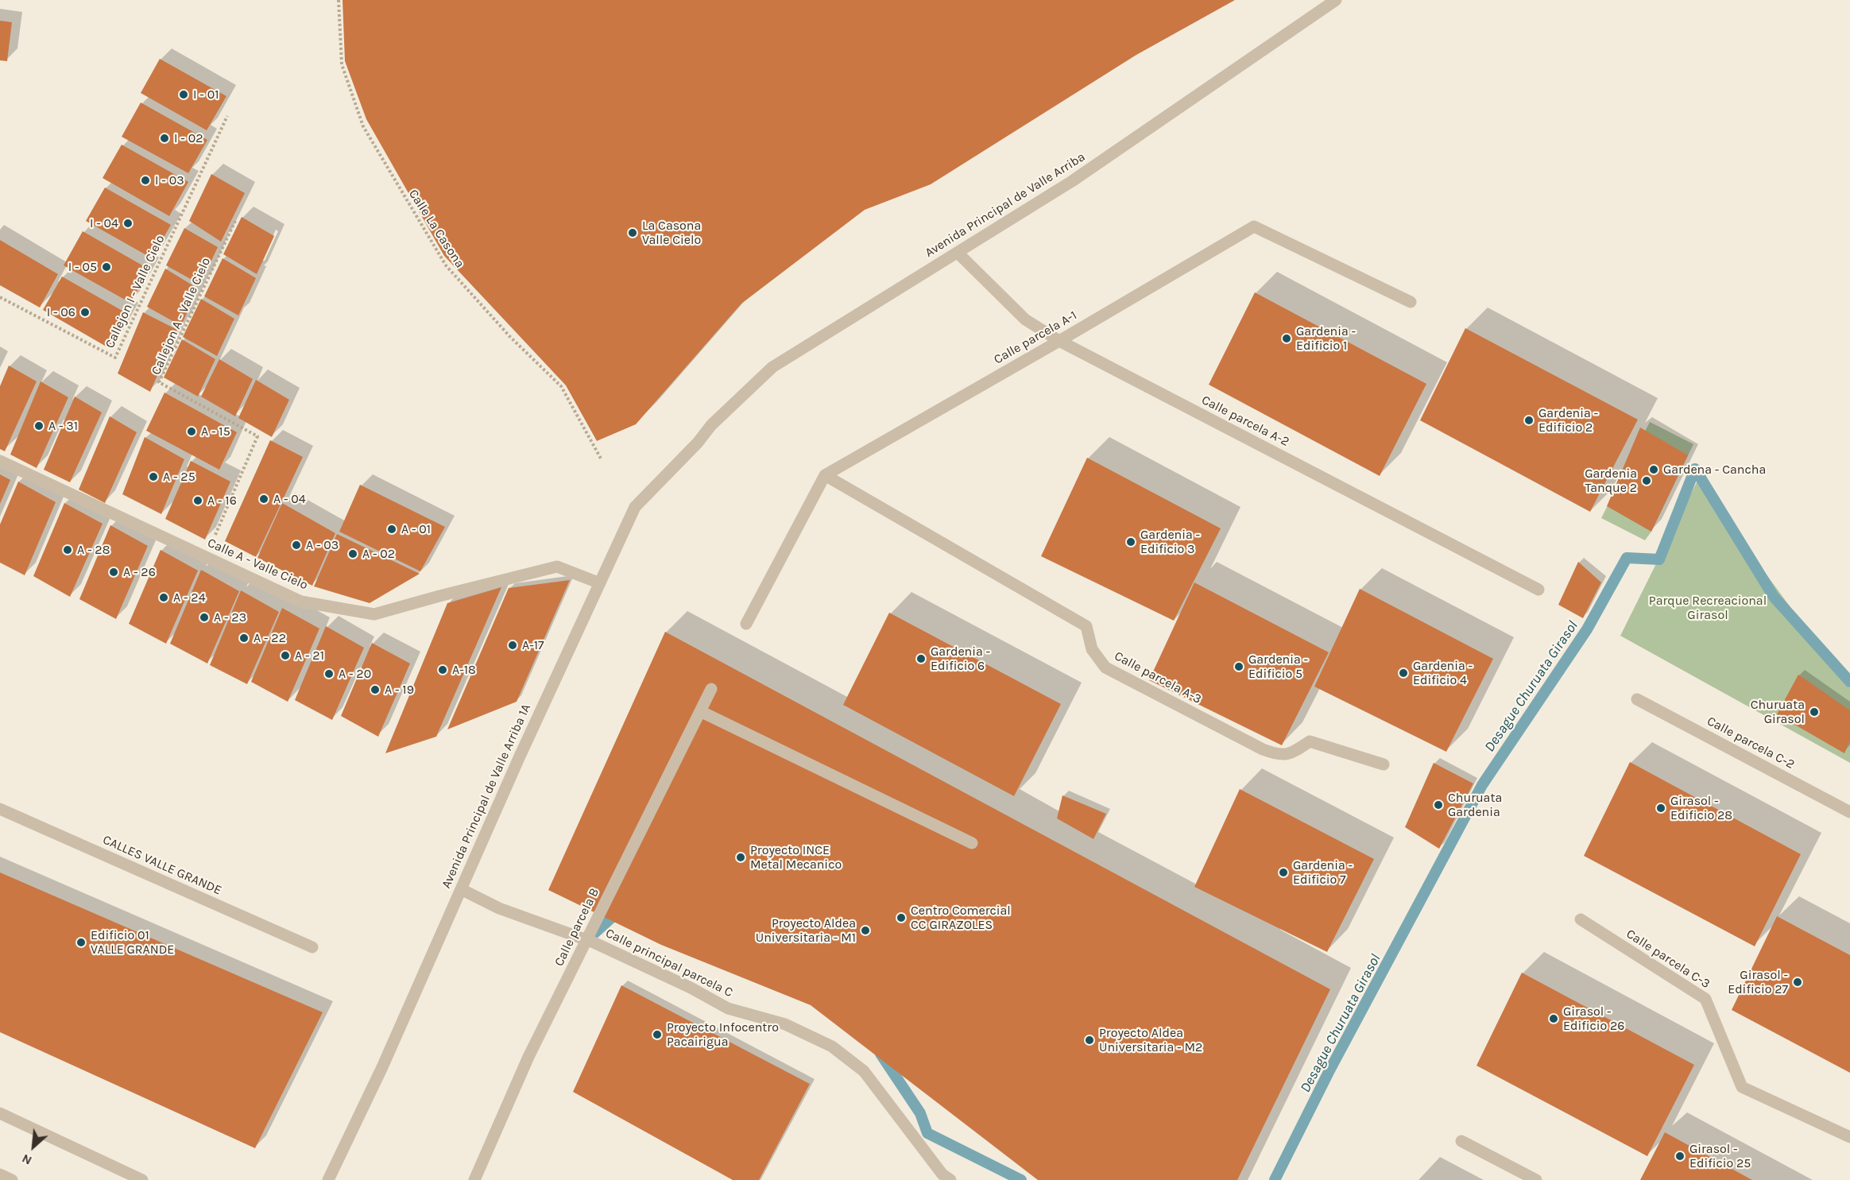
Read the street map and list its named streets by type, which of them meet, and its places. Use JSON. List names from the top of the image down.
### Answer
{
  "streets": {
    "street": [
      "Avenida Principal de Valle Arriba",
      "Calle parcela A-1",
      "Calle parcela A-2",
      "Calle A - Valle Cielo",
      "Calle parcela A-3",
      "Calle parcela C-2",
      "Avenida Principal de Valle Arriba 1A",
      "CALLES VALLE GRANDE",
      "Calle parcela B",
      "Calle parcela C-3",
      "Calle principal parcela C"
    ],
    "path": ["Calle La Casona", "Callejon I - Valle Cielo", "Callejon A - Valle Cielo"]
  },
  "crossings": [
    ["Avenida Principal de Valle Arriba", "Calle parcela A-2"],
    ["Avenida Principal de Valle Arriba", "Avenida Principal de Valle Arriba 1A"],
    ["Callejon A - Valle Cielo", "Calle A - Valle Cielo"],
    ["Calle parcela A-1", "Calle parcela A-2"],
    ["Calle parcela A-1", "Calle parcela A-3"],
    ["Calle A - Valle Cielo", "Avenida Principal de Valle Arriba 1A"],
    ["Avenida Principal de Valle Arriba 1A", "Calle principal parcela C"],
    ["Calle parcela B", "Calle principal parcela C"]
  ],
  "water": ["Desague Churuata Girasol"],
  "parks": ["Parque Recreacional Girasol"],
  "places": [
    "I - 01",
    "I - 02",
    "I - 03",
    "I - 04",
    "La Casona Valle Cielo",
    "I - 05",
    "I - 06",
    "Gardenia - Edificio 1",
    "Gardenia - Edificio 2",
    "A - 31",
    "A - 15",
    "Gardena - Cancha",
    "A - 25",
    "Gardenia Tanque 2",
    "A - 04",
    "A - 16",
    "A - 01",
    "Gardenia - Edificio 3",
    "A - 03",
    "A - 28",
    "A - 02",
    "A - 26",
    "A - 24",
    "A - 23",
    "A - 22",
    "A-17",
    "A - 21",
    "Gardenia - Edificio 6",
    "Gardenia - Edificio 5",
    "A-18",
    "Gardenia - Edificio 4",
    "A - 20",
    "A - 19",
    "Churuata Girasol",
    "Churuata Gardenia",
    "Girasol - Edificio 28",
    "Proyecto INCE Metal Mecanico",
    "Gardenia - Edificio 7",
    "Centro Comercial CC GIRAZOLES",
    "Proyecto Aldea Universitaria - M1",
    "Edificio 01 VALLE GRANDE",
    "Girasol - Edificio 27",
    "Girasol - Edificio 26",
    "Proyecto Infocentro Pacairigua",
    "Proyecto Aldea Universitaria - M2",
    "Girasol - Edificio 25"
  ],
  "north": "bottom left"
}
